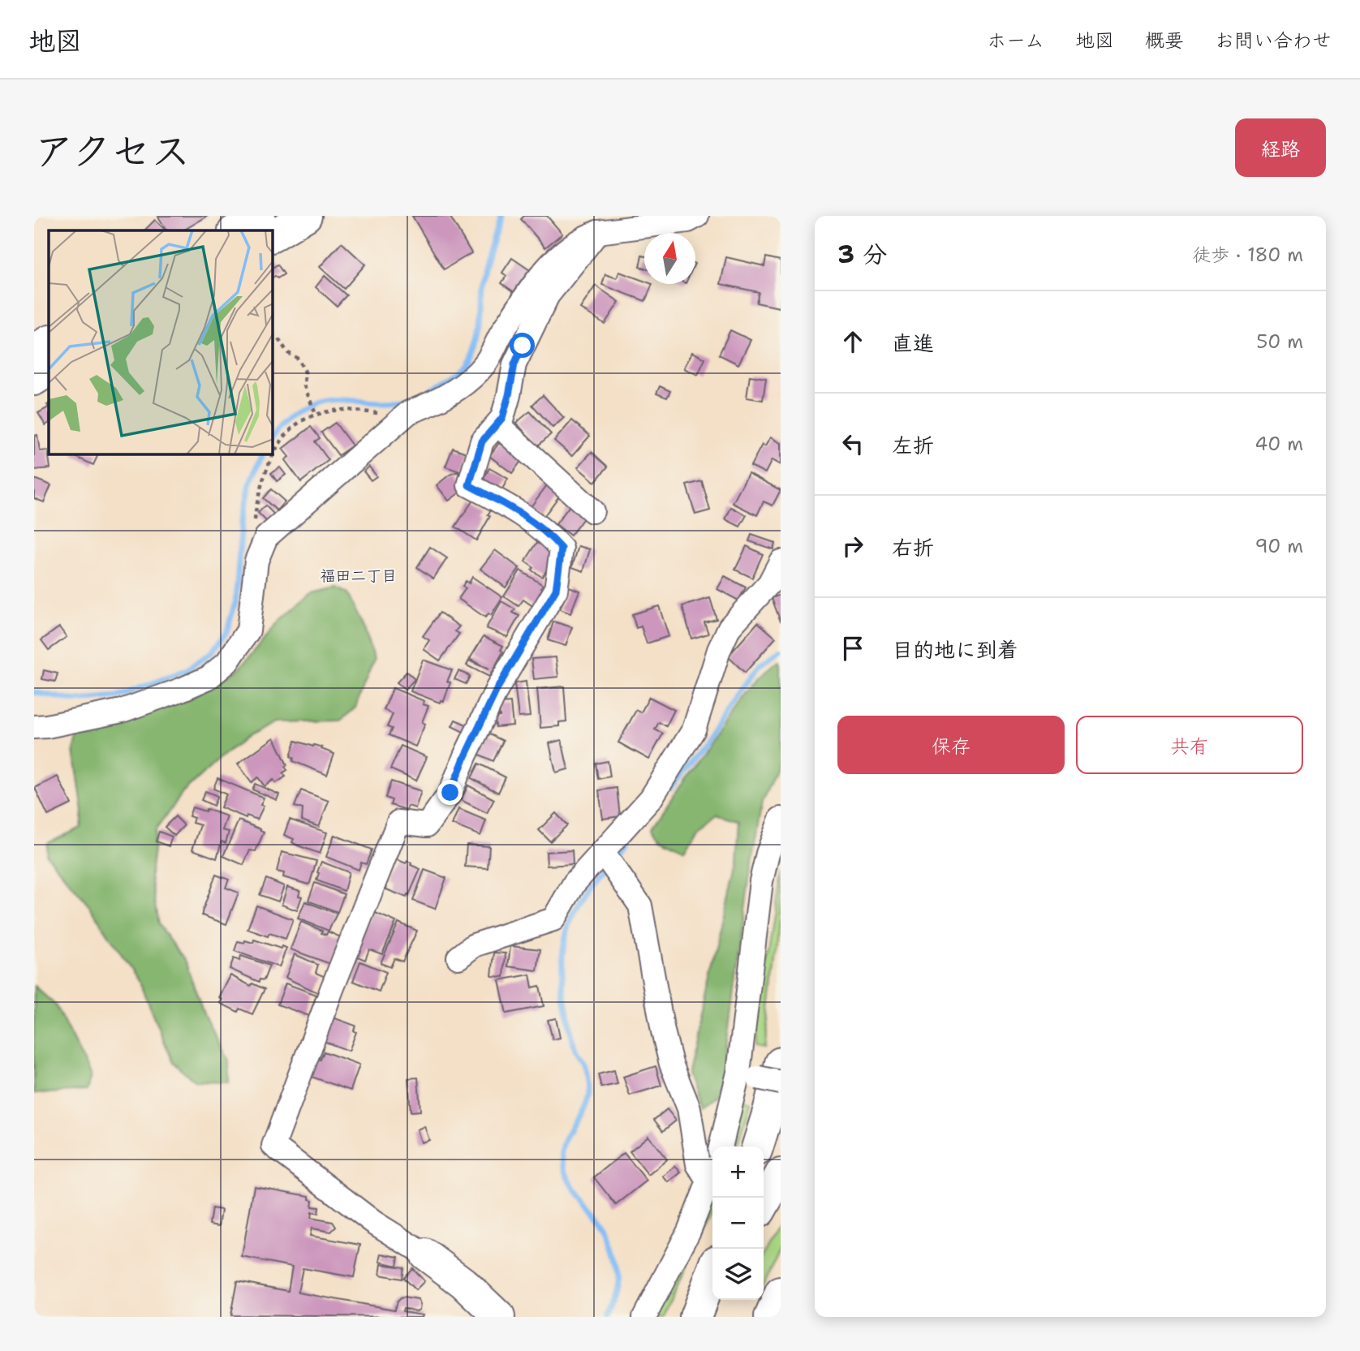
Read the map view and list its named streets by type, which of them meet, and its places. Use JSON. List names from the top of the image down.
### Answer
{
  "districts": ["福田二丁目"],
  "north": "top",
  "page": {
    "header": "地図",
    "nav": [
      "ホーム",
      "地図",
      "概要",
      "お問い合わせ"
    ],
    "title": "アクセス",
    "buttons": [
      "経路",
      ["保存", "共有"]
    ],
    "heading": ["3 分", "徒歩 · 180 m"],
    "list": [
      ["直進", "50 m"],
      ["左折", "40 m"],
      ["右折", "90 m"],
      "目的地に到着"
    ],
    "map_buttons": ["+", "−"]
  }
}
